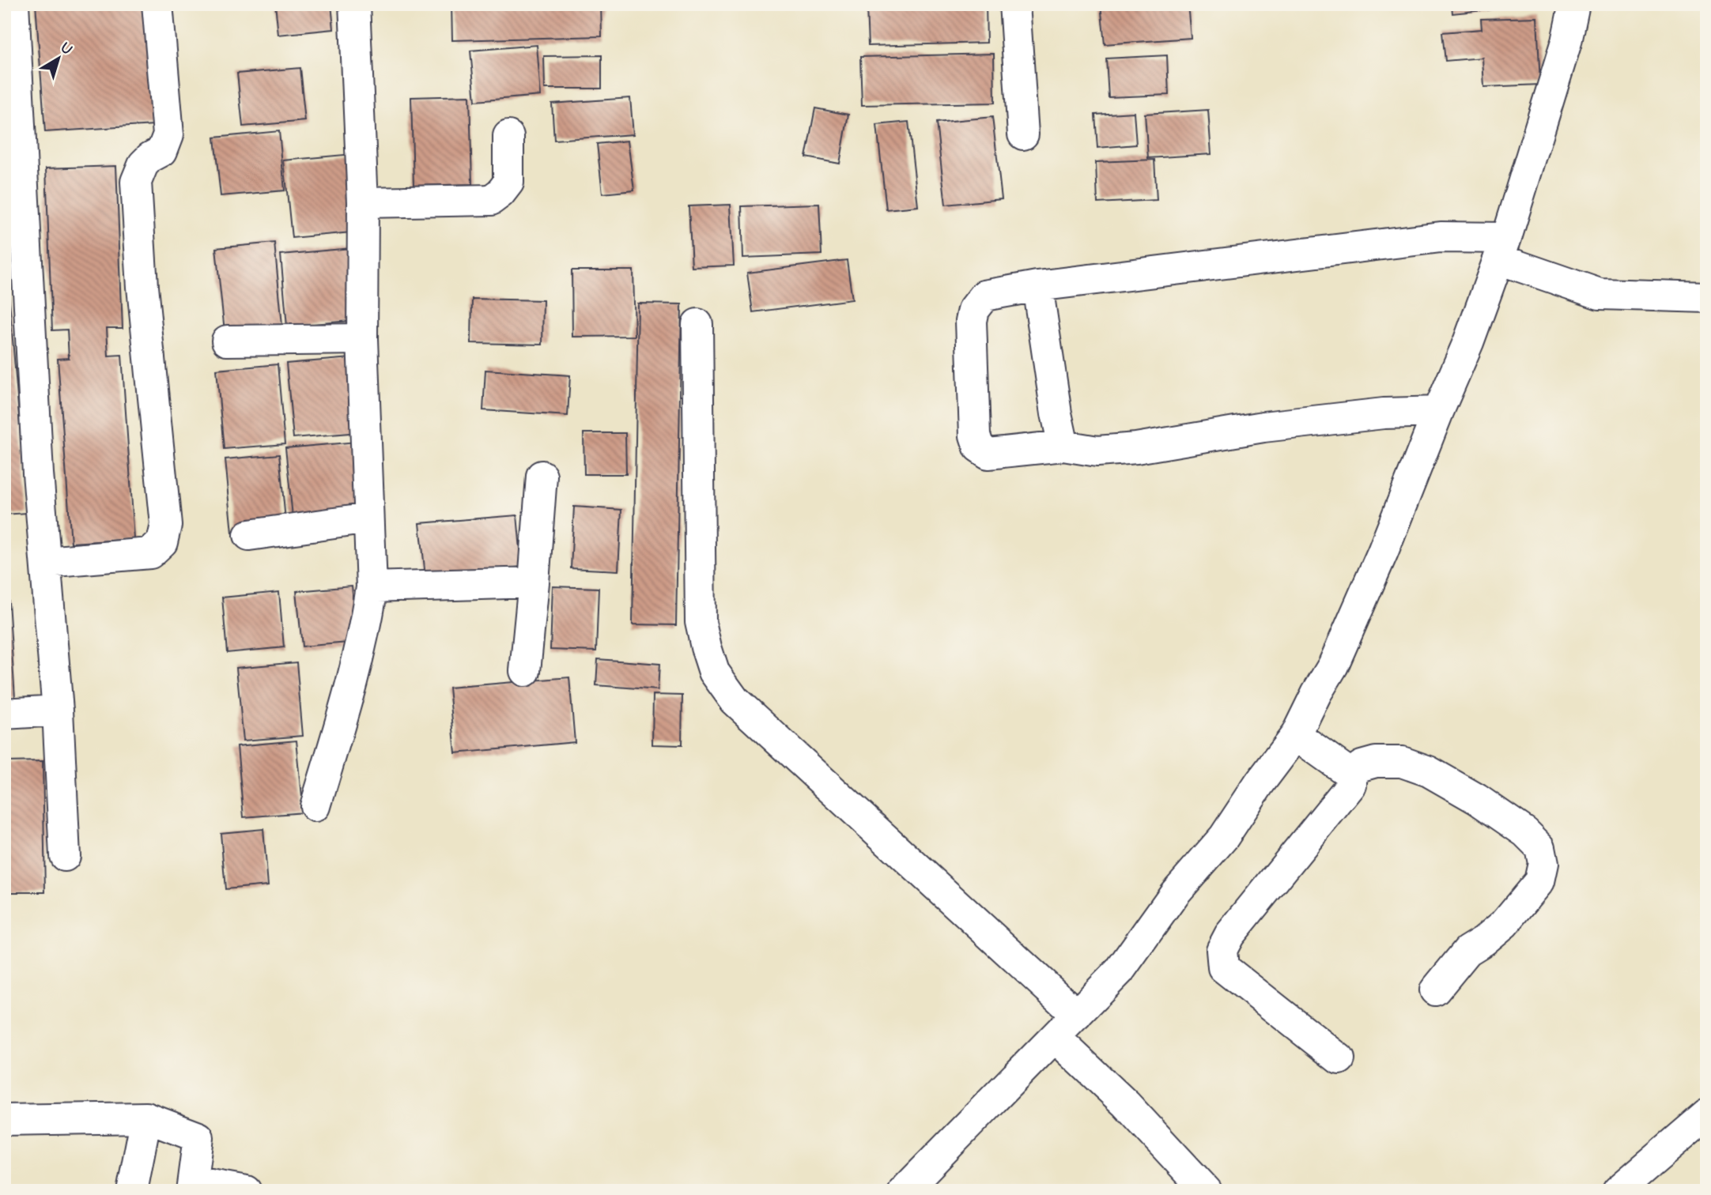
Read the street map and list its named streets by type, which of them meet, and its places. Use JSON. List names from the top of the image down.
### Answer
{
  "north": "top right"
}
